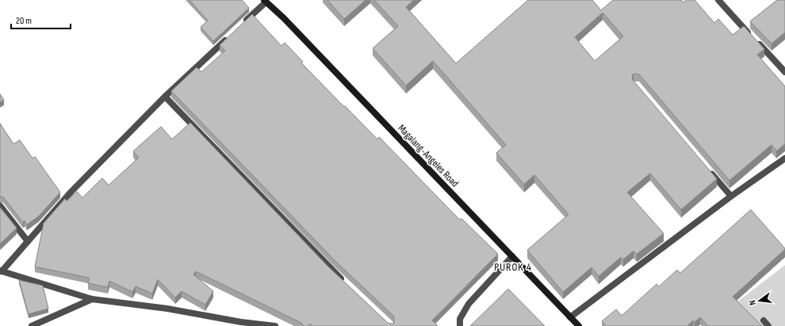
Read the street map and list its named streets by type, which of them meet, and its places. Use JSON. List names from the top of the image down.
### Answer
{
  "streets": {
    "main road": ["Magalang-Angeles Road"]
  },
  "districts": ["PUROK 4"],
  "scale_bar": "20 m",
  "north": "left"
}
